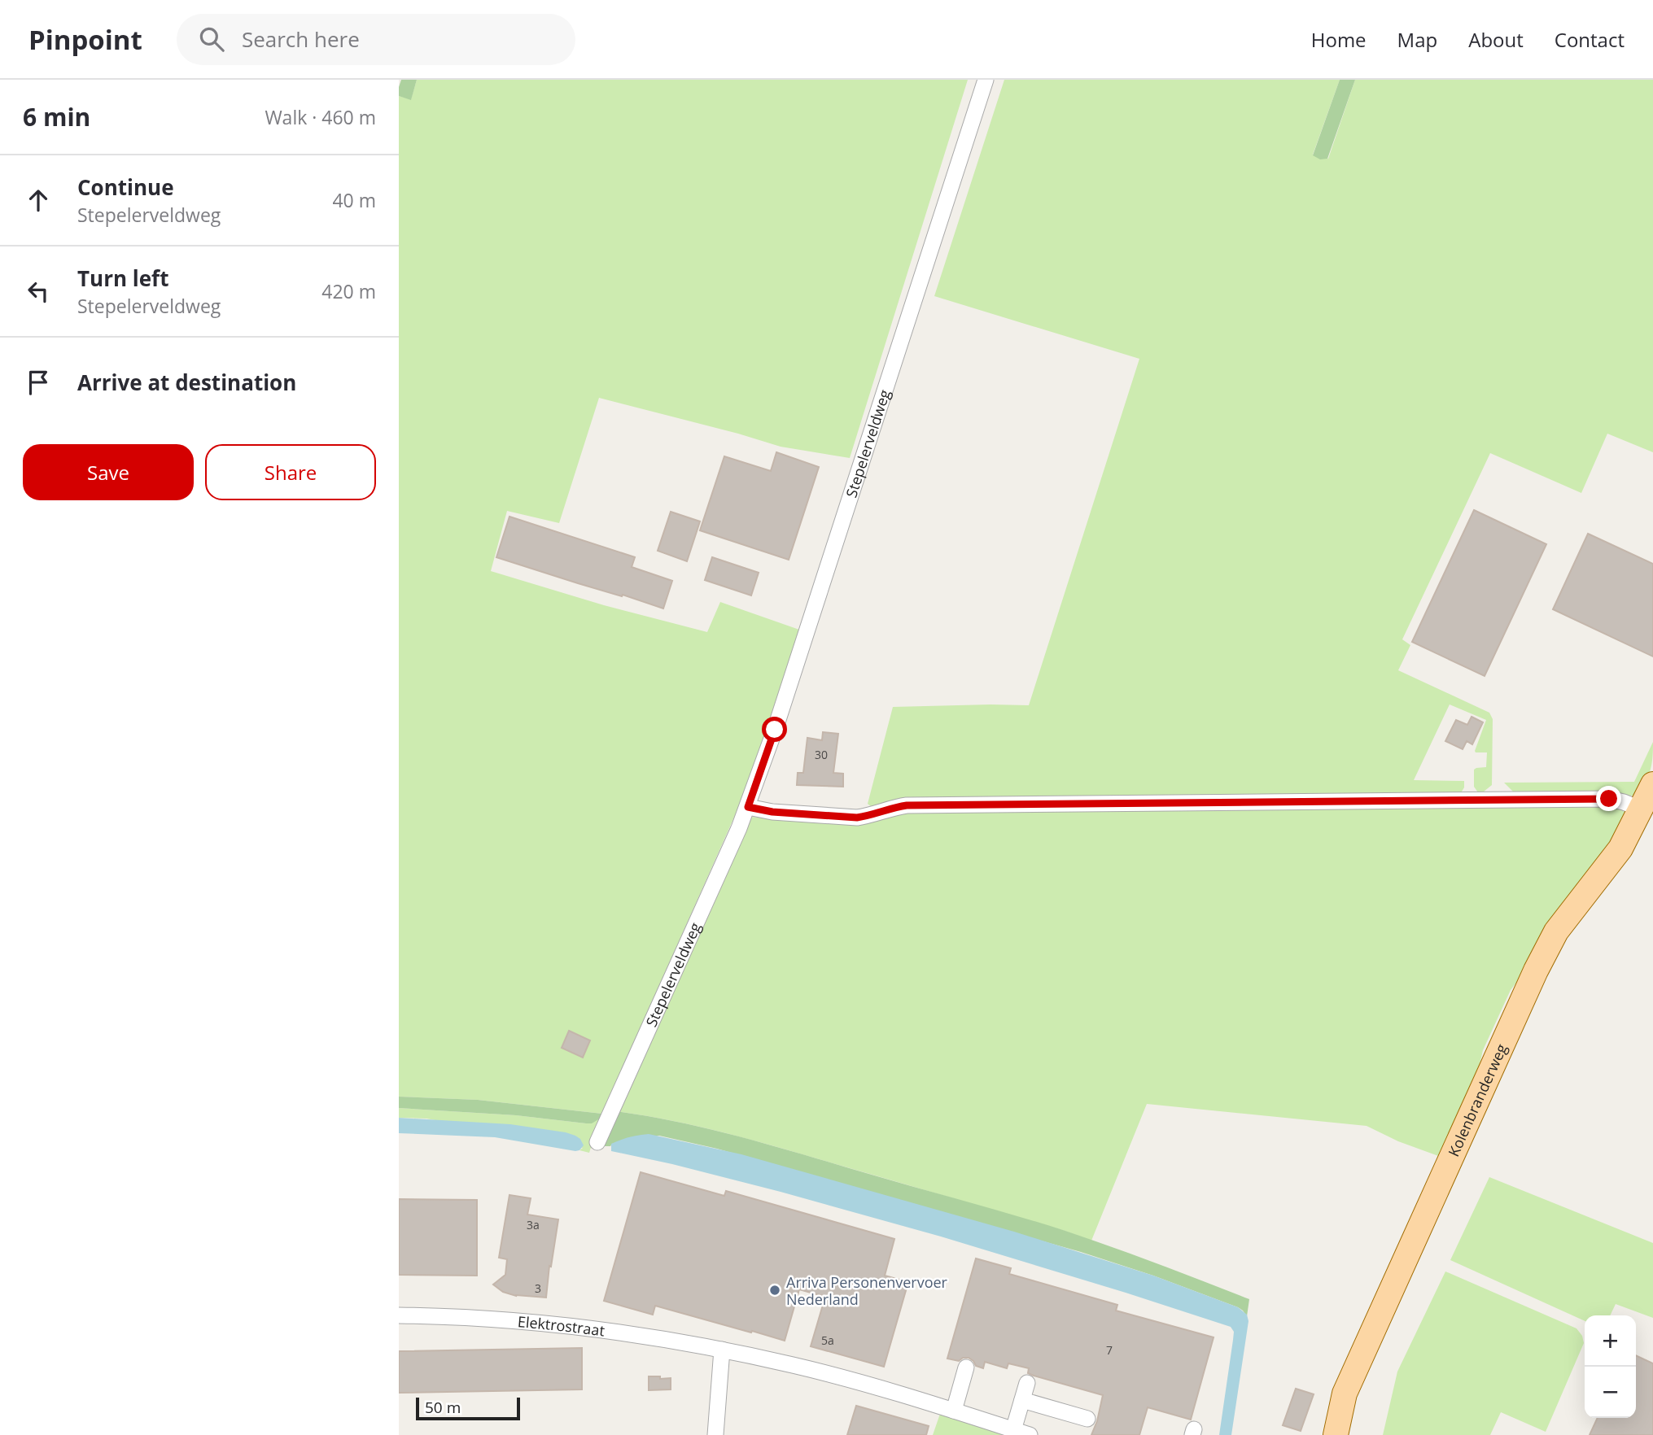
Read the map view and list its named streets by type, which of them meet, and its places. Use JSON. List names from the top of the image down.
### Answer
{
  "streets": {
    "main road": ["Kolenbranderweg"],
    "street": ["Stepelerveldweg", "Elektrostraat"]
  },
  "places": ["Arriva Personenvervoer Nederland"],
  "house_numbers": [
    "30",
    "3a",
    "3",
    "5a",
    "7"
  ],
  "scale_bar": "50 m",
  "page": {
    "header": "Pinpoint",
    "search": "Search here",
    "nav": [
      "Home",
      "Map",
      "About",
      "Contact"
    ],
    "heading": ["6 min", "Walk · 460 m"],
    "list": [
      ["Continue", "Stepelerveldweg", "40 m"],
      ["Turn left", "Stepelerveldweg", "420 m"],
      "Arrive at destination"
    ],
    "buttons": ["Save", "Share"],
    "map_buttons": ["+", "−"],
    "scale": "50 m"
  }
}
